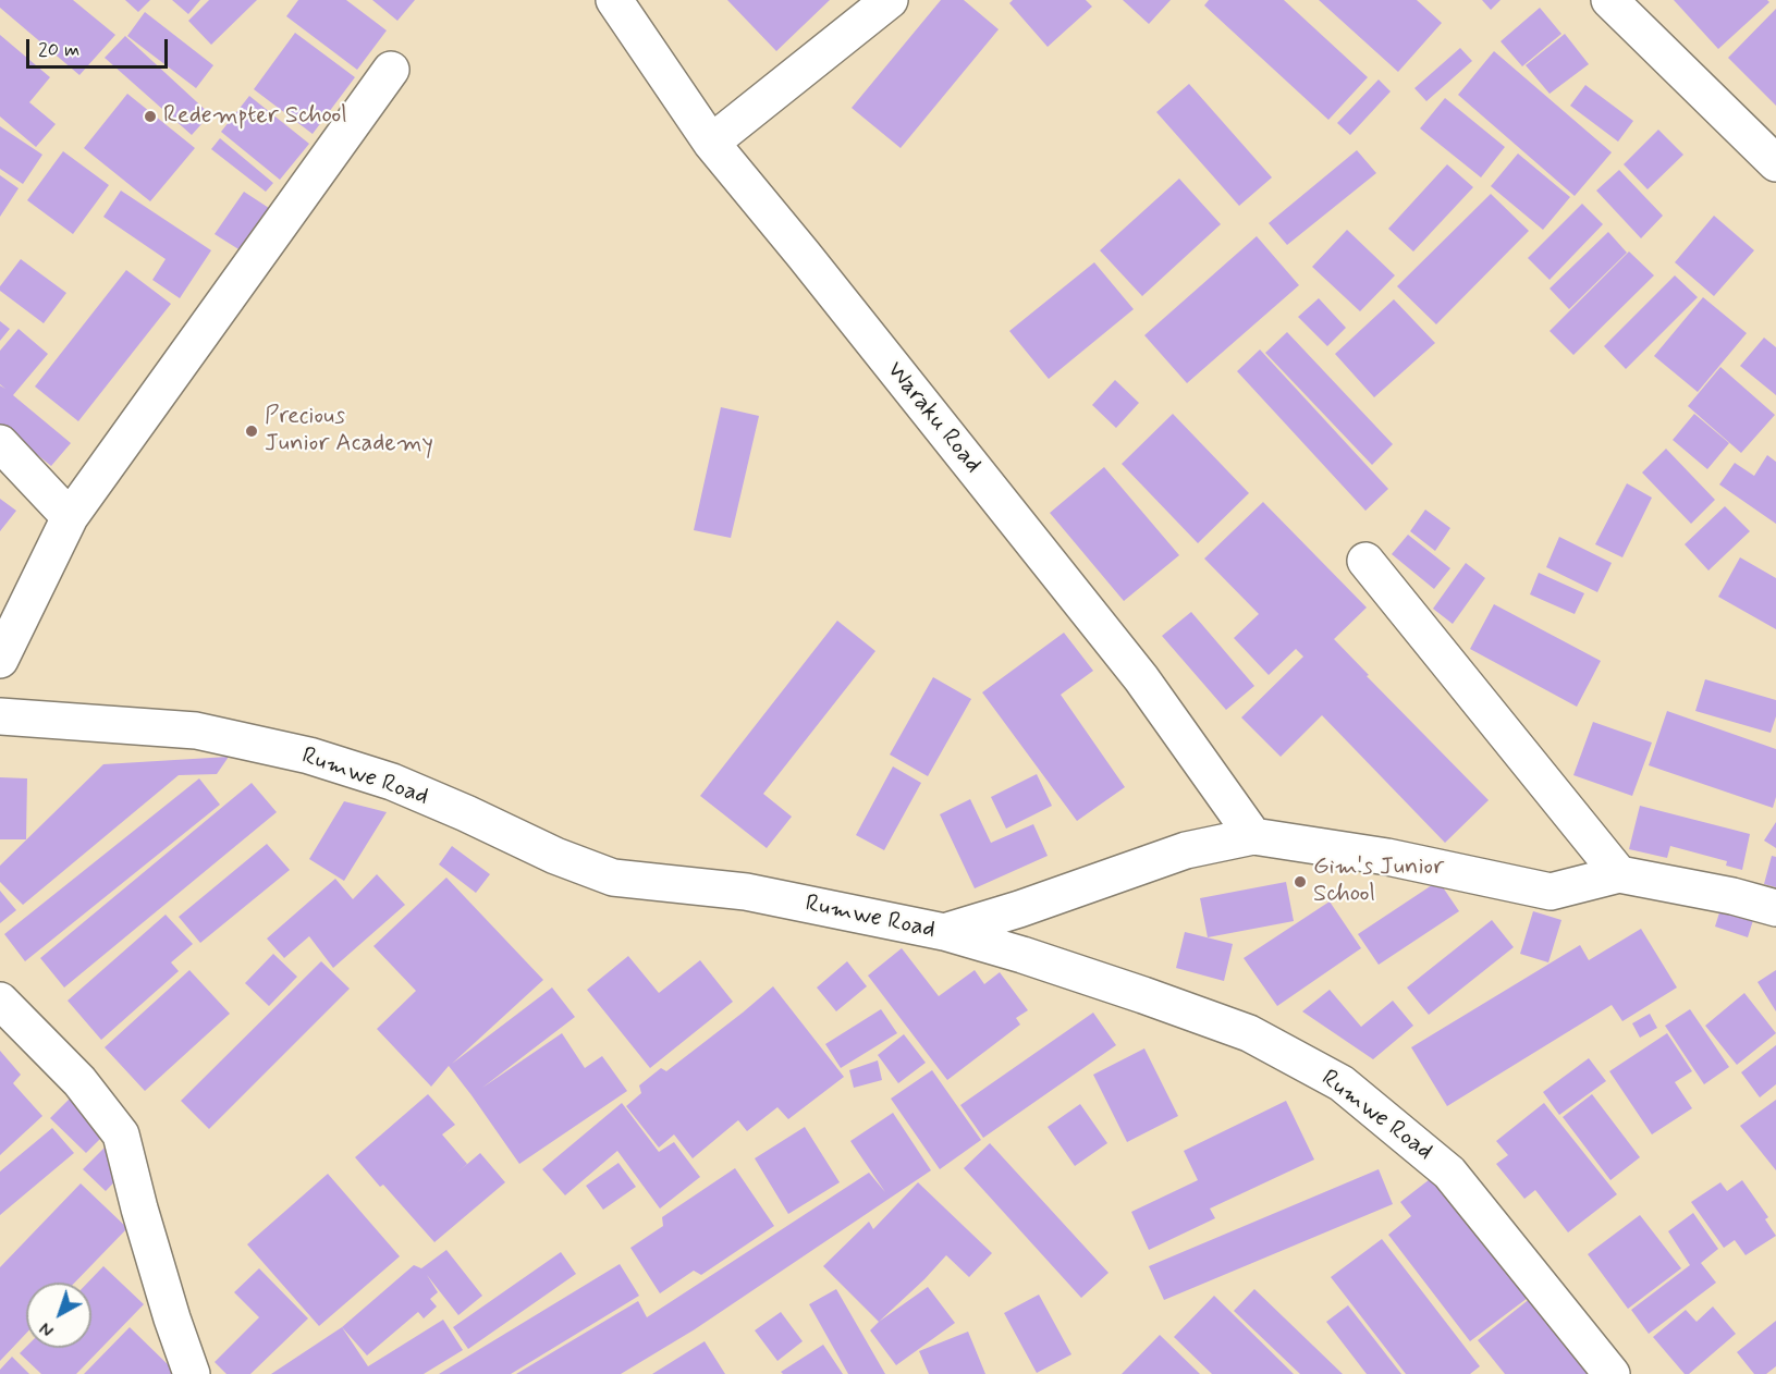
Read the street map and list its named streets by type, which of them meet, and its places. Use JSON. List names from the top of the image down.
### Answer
{
  "streets": {
    "street": ["Waraku Road", "Rumwe Road"]
  },
  "places": ["Redempter School", "Precious Junior Academy", "Gim's Junior School"],
  "scale_bar": "20 m",
  "north": "bottom left"
}
